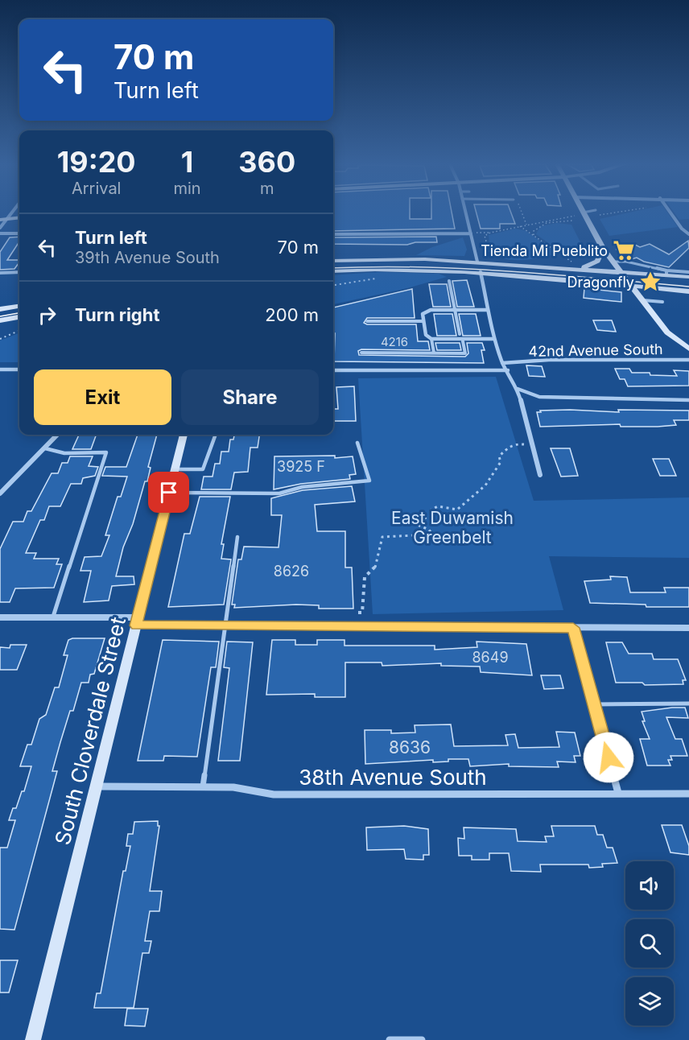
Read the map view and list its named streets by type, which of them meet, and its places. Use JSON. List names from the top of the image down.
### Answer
{
  "streets": {
    "main road": ["South Cloverdale Street"],
    "street": ["42nd Avenue South", "38th Avenue South"]
  },
  "crossings": [
    ["South Cloverdale Street", "38th Avenue South"]
  ],
  "parks": ["East Duwamish Greenbelt"],
  "places": {
    "supermarket": ["Tienda Mi Pueblito"],
    "place": ["Dragonfly"]
  },
  "house_numbers": [
    "4216",
    "3925 F",
    "8626",
    "8649",
    "8636"
  ],
  "page": {
    "turn": ["70 m", "Turn left"],
    "eta": [
      "19:20",
      "Arrival",
      "1",
      "min",
      "360",
      "m"
    ],
    "list": [
      {
        "name": "Turn left",
        "note": "39th Avenue South",
        "value": "70 m"
      },
      {
        "name": "Turn right",
        "value": "200 m"
      }
    ],
    "buttons": ["Exit", "Share"]
  }
}
